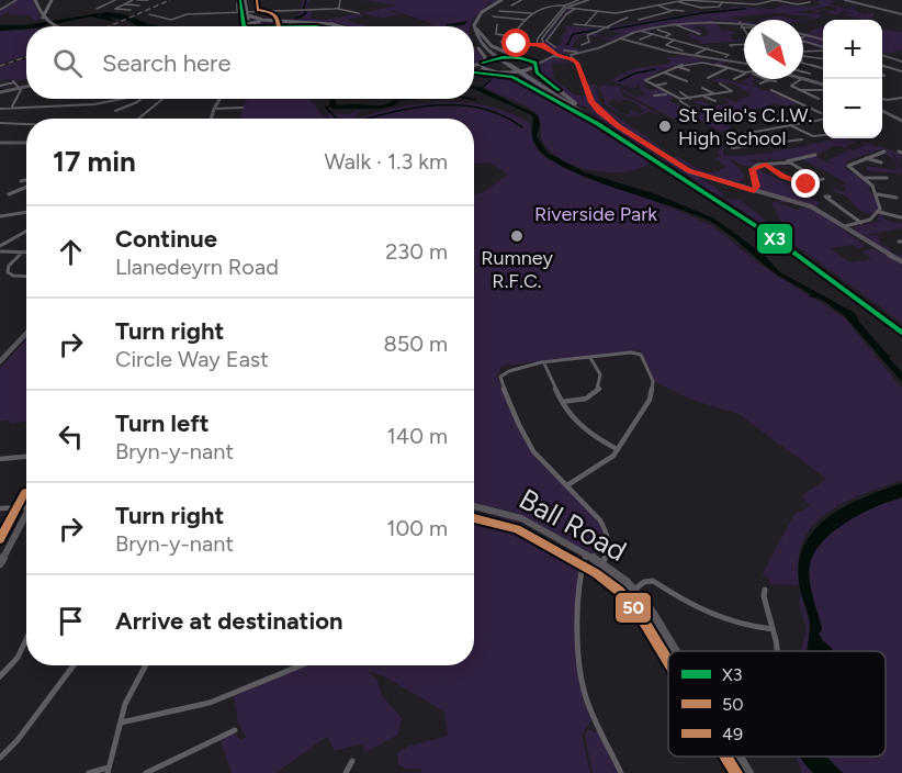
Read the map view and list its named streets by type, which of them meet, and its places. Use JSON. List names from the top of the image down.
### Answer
{
  "streets": {
    "street": ["Ball Road"]
  },
  "parks": ["Riverside Park"],
  "places": ["St Teilo's C.I.W. High School", "Rumney R.F.C."],
  "lines": ["transit line X3", "transit line 49", "transit line 50"],
  "legend": ["X3", "50", "49"],
  "north": "bottom right",
  "page": {
    "map_buttons": ["+", "−"],
    "search": "Search here",
    "heading": ["17 min", "Walk · 1.3 km"],
    "list": [
      ["Continue", "Llanedeyrn Road", "230 m"],
      ["Turn right", "Circle Way East", "850 m"],
      ["Turn left", "Bryn-y-nant", "140 m"],
      ["Turn right", "Bryn-y-nant", "100 m"],
      "Arrive at destination"
    ]
  }
}
